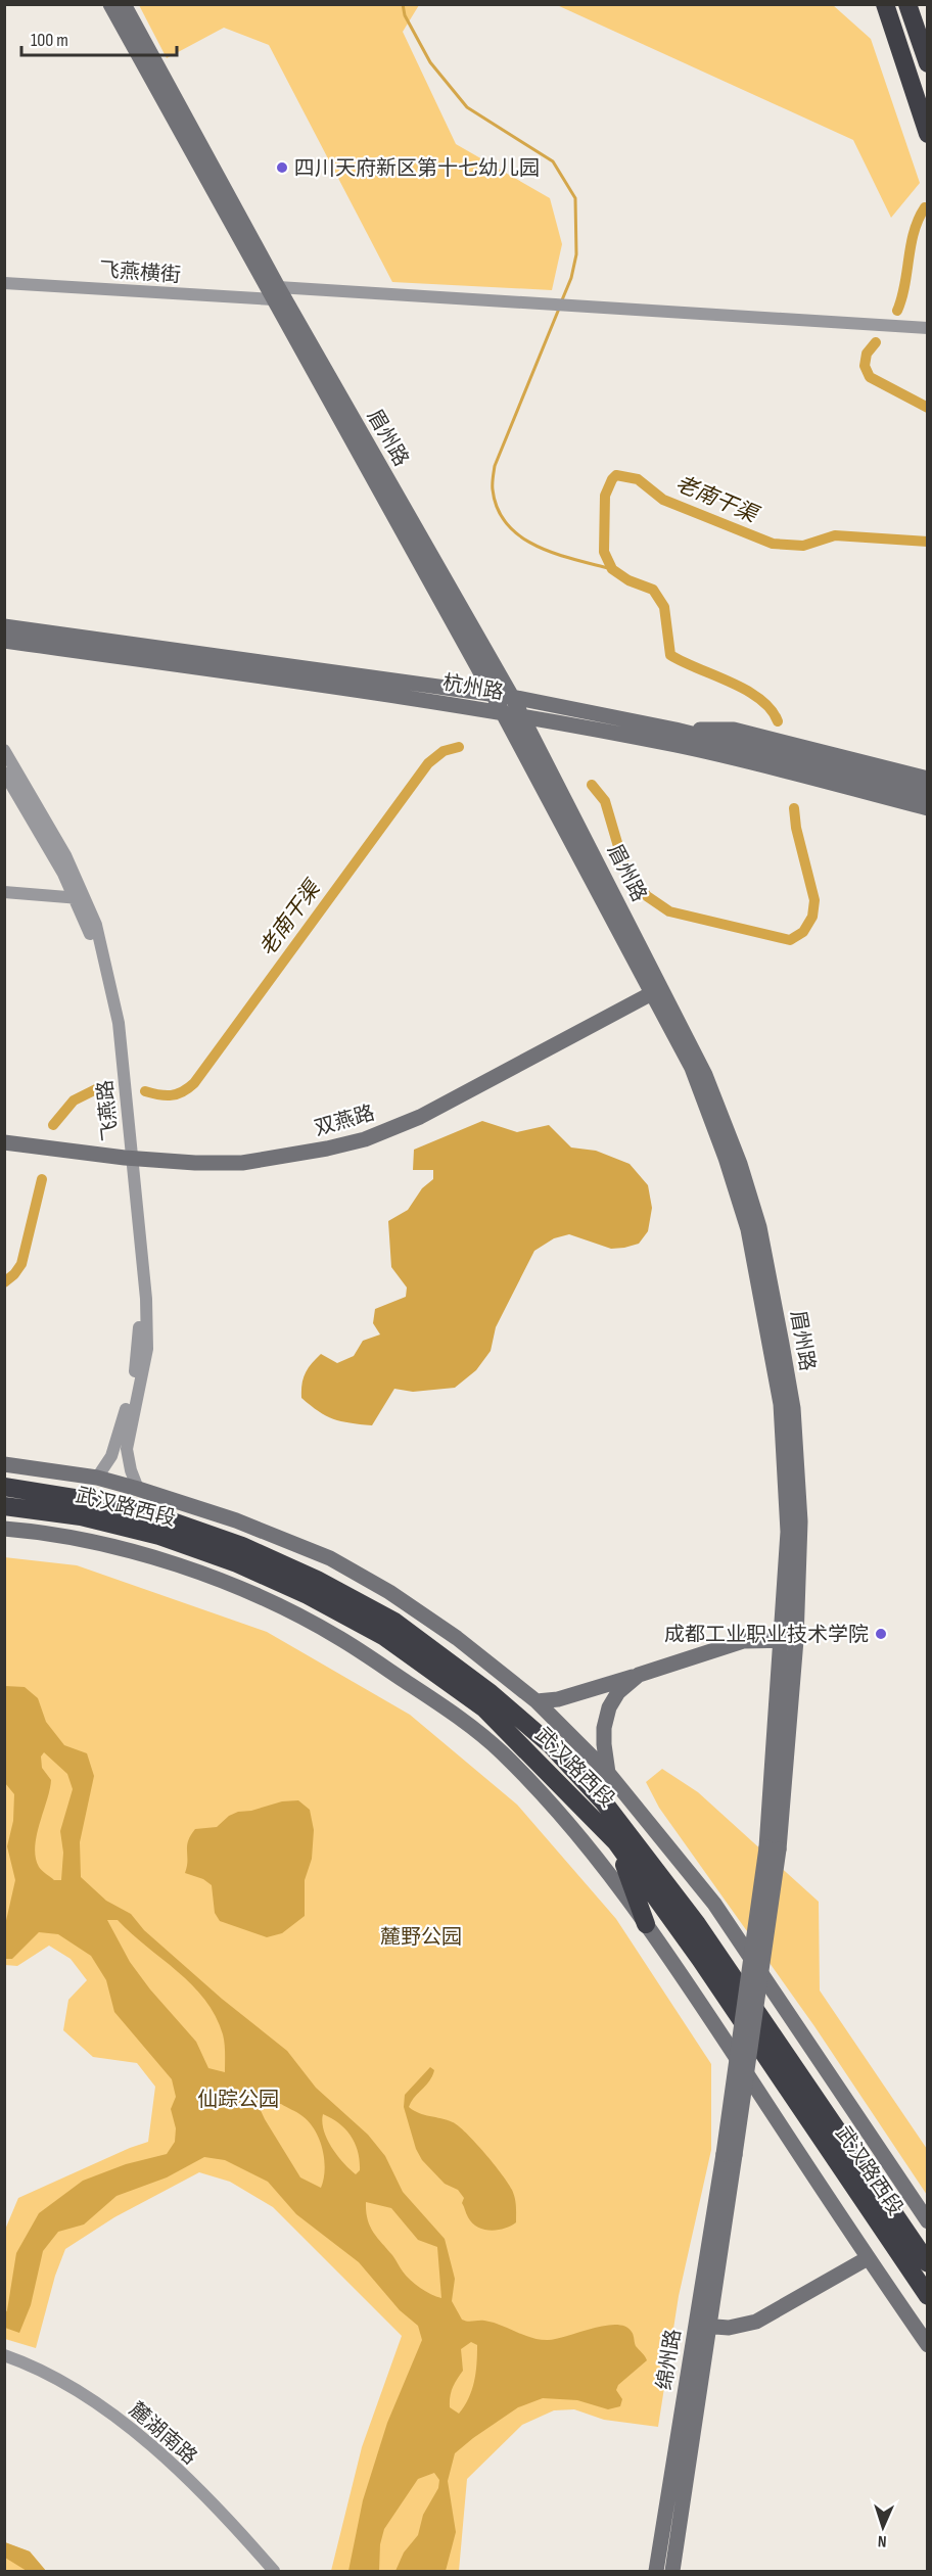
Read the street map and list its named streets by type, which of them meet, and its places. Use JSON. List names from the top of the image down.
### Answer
{
  "streets": {
    "highway": ["武汉路西段"],
    "main road": [
      "眉州路",
      "杭州路",
      "双燕路",
      "绵州路"
    ],
    "street": ["飞燕横街", "飞燕路", "麓湖南路"]
  },
  "crossings": [
    ["飞燕横街", "眉州路"],
    ["眉州路", "杭州路"],
    ["眉州路", "双燕路"],
    ["眉州路", "绵州路"],
    ["飞燕路", "双燕路"]
  ],
  "water": ["老南干渠"],
  "parks": ["麓野公园", "仙踪公园"],
  "places": ["四川天府新区第十七幼儿园", "成都工业职业技术学院"],
  "scale_bar": "100 m",
  "north": "bottom"
}
